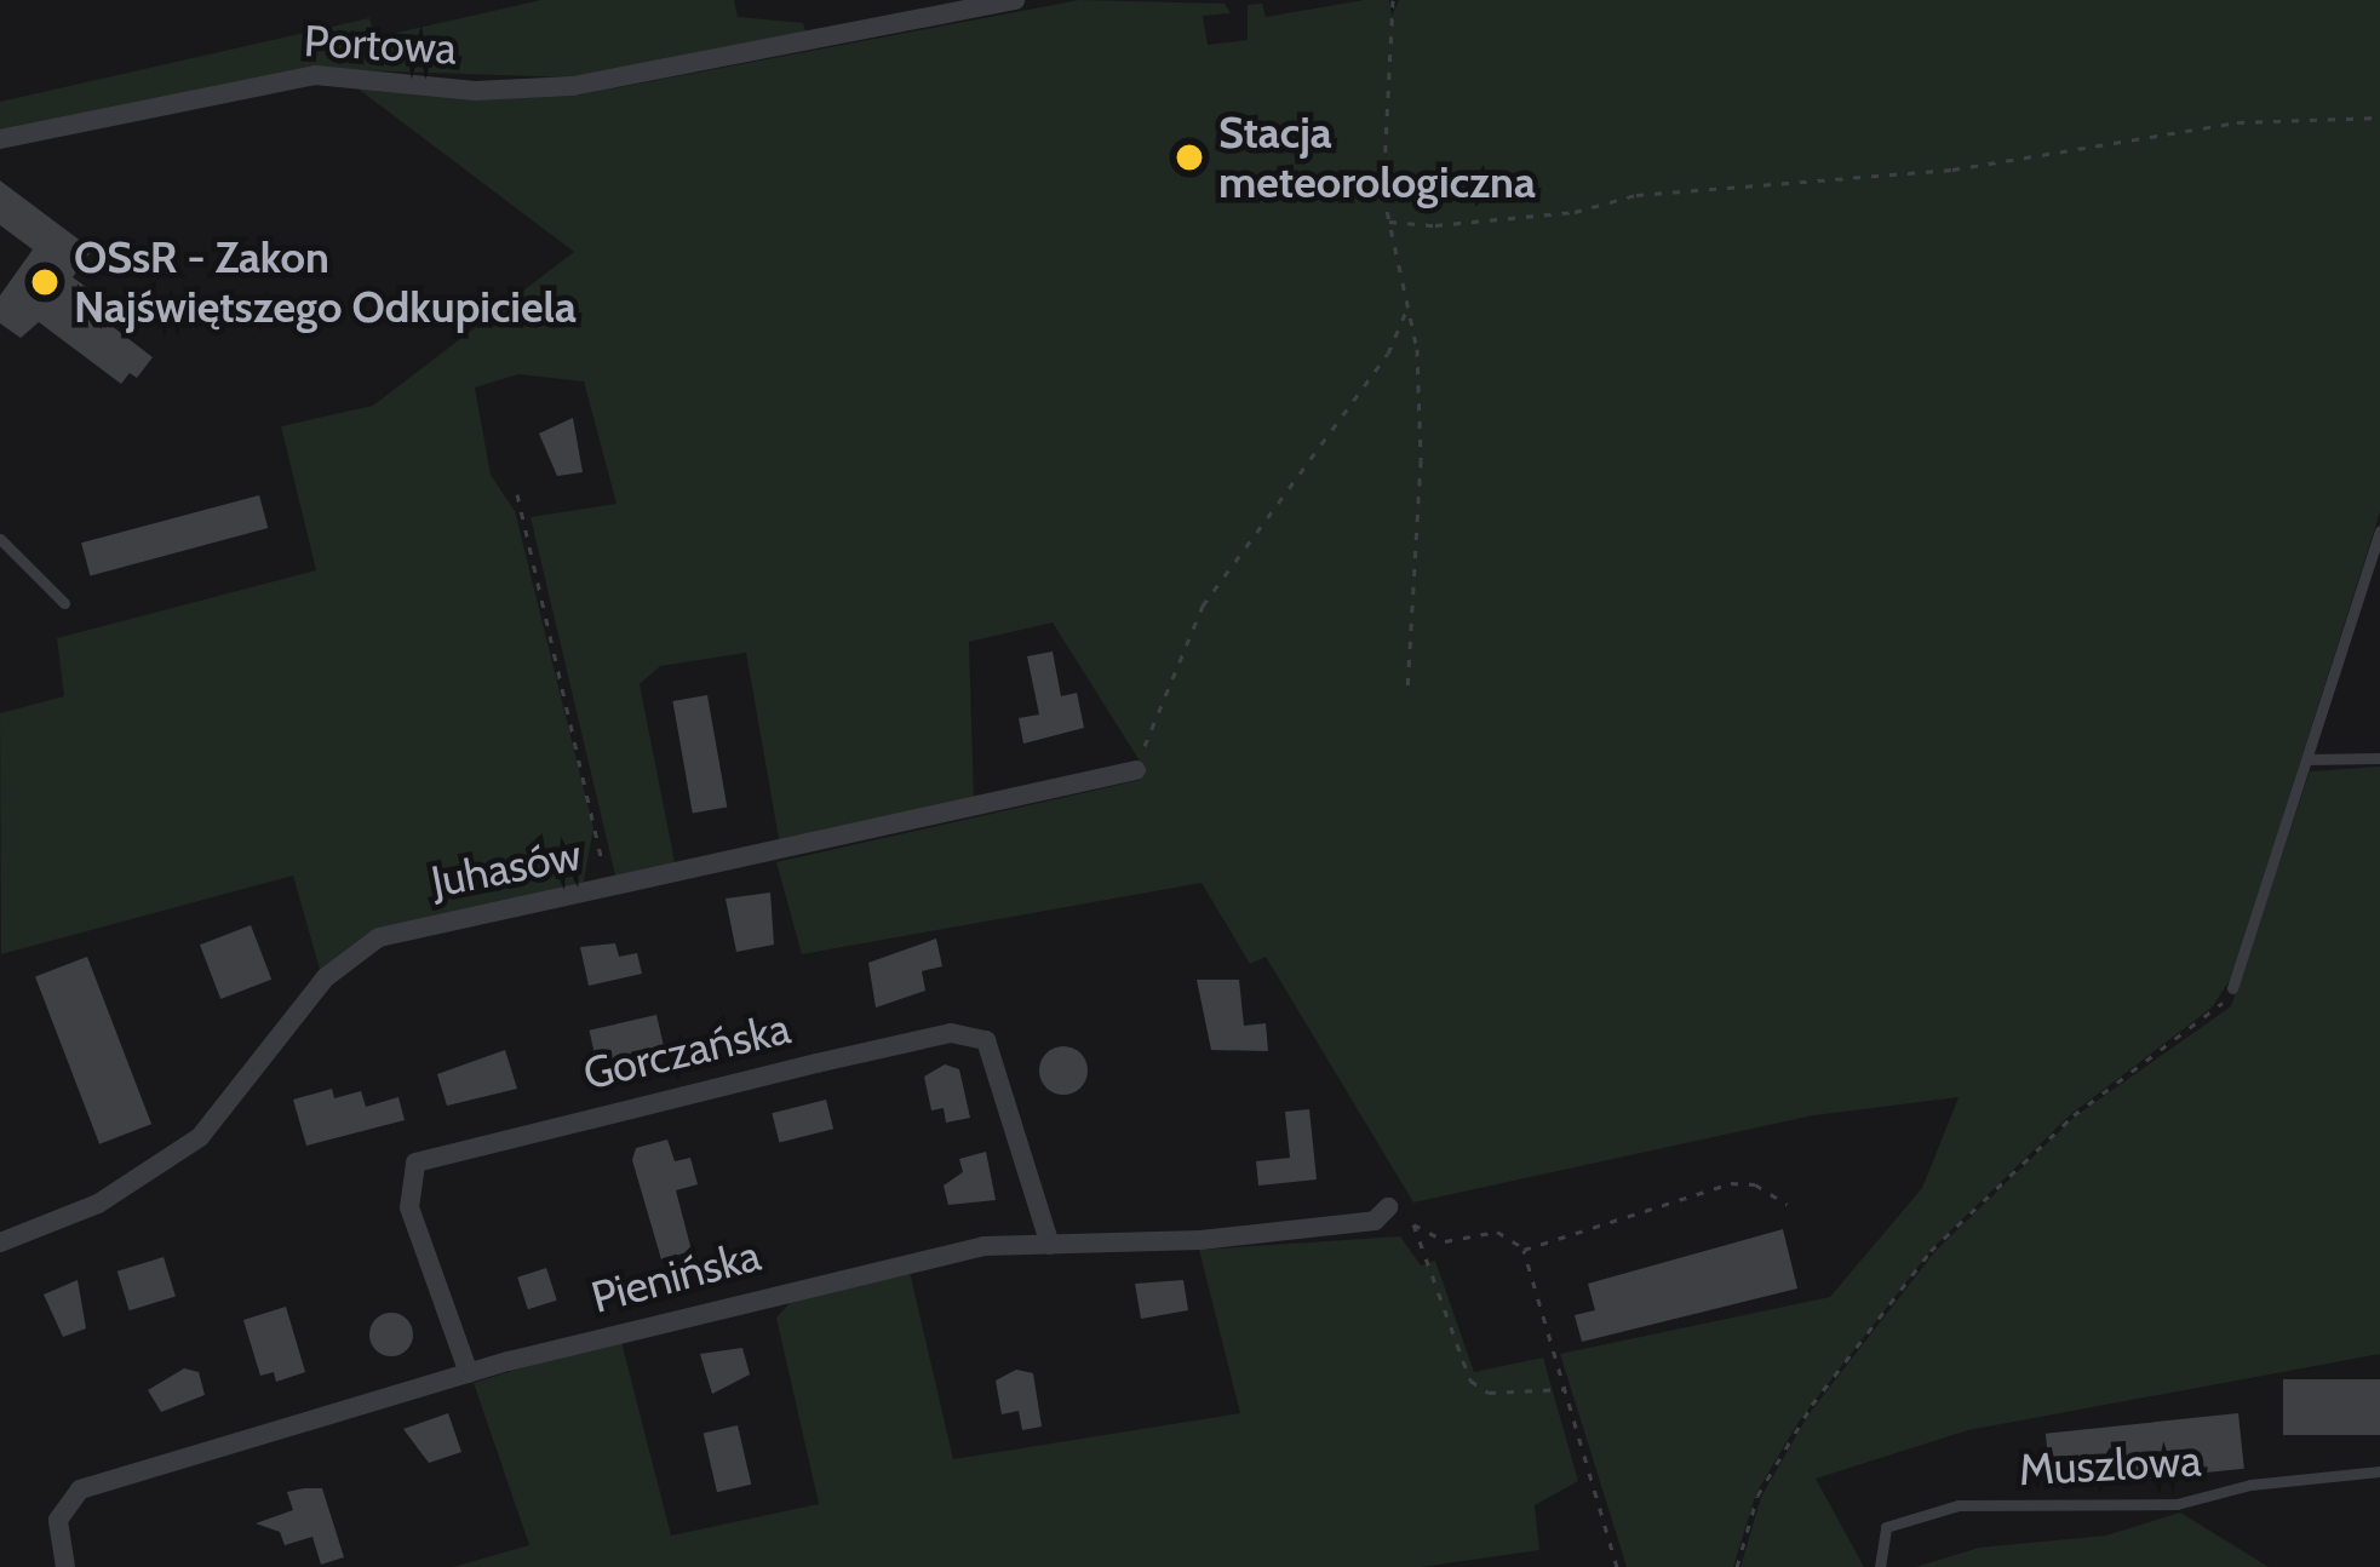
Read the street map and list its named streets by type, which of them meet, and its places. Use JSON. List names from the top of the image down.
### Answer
{
  "streets": {
    "street": [
      "Portowa",
      "Juhasów",
      "Gorczańska",
      "Pienińska"
    ],
    "lane": ["Muszlowa"]
  },
  "crossings": [
    ["Gorczańska", "Pienińska"]
  ],
  "places": ["Stacja meteorologiczna", "OSsR - Zakon Najświętszego Odkupiciela"]
}
